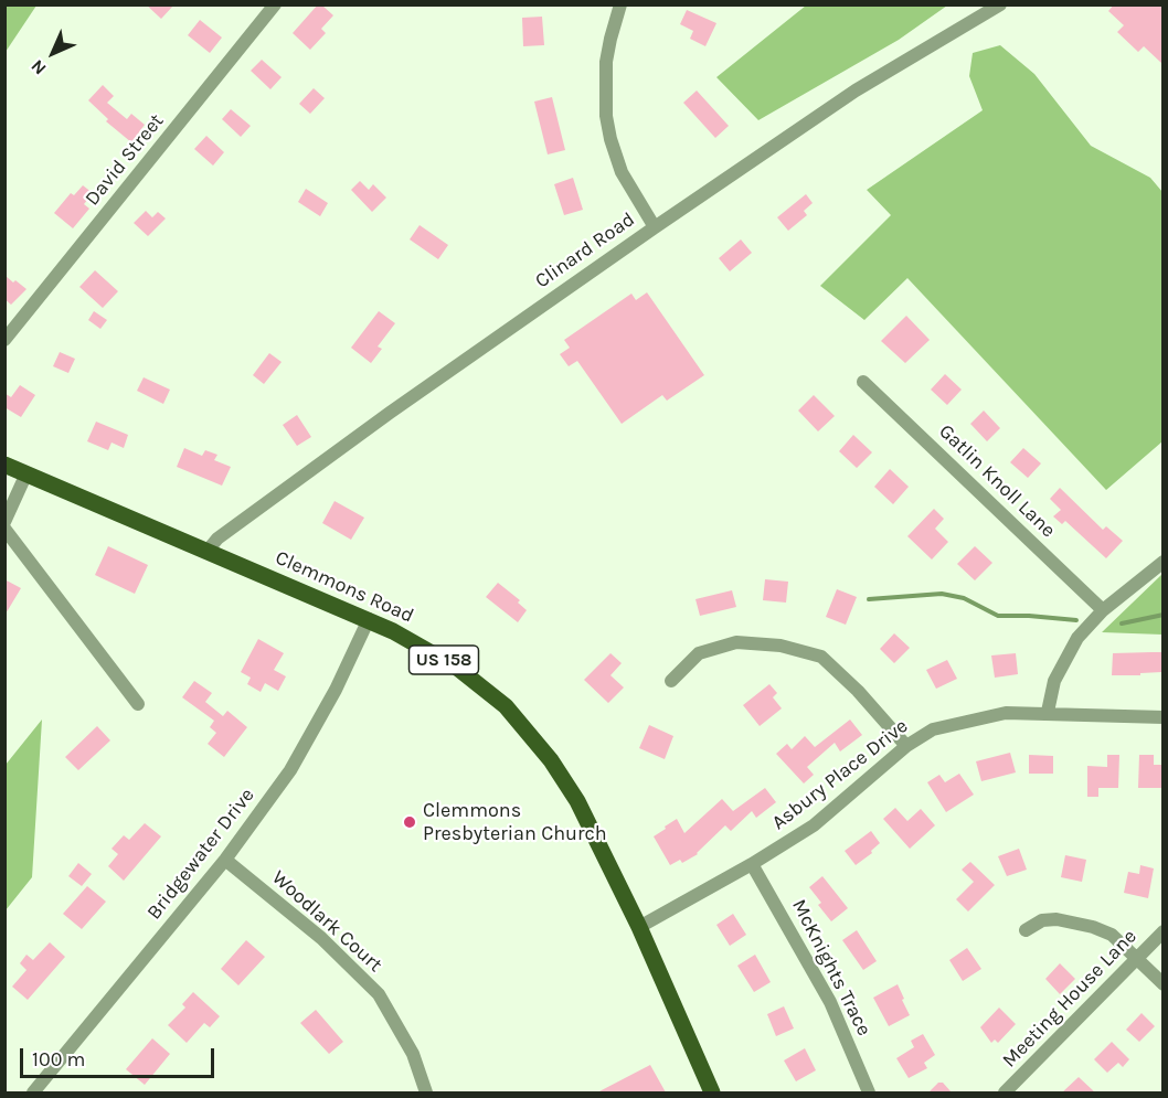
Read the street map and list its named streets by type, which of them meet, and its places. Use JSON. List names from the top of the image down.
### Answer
{
  "streets": {
    "main road": ["Clemmons Road", "US 158"],
    "street": [
      "David Street",
      "Clinard Road",
      "Gatlin Knoll Lane",
      "Asbury Place Drive",
      "Bridgewater Drive",
      "Woodlark Court",
      "McKnights Trace",
      "Meeting House Lane"
    ]
  },
  "crossings": [
    ["Clinard Road", "Clemmons Road"],
    ["Clemmons Road", "Asbury Place Drive"],
    ["Clemmons Road", "Bridgewater Drive"],
    ["Asbury Place Drive", "McKnights Trace"],
    ["Bridgewater Drive", "Woodlark Court"]
  ],
  "places": ["Clemmons Presbyterian Church"],
  "scale_bar": "100 m",
  "north": "bottom left"
}
